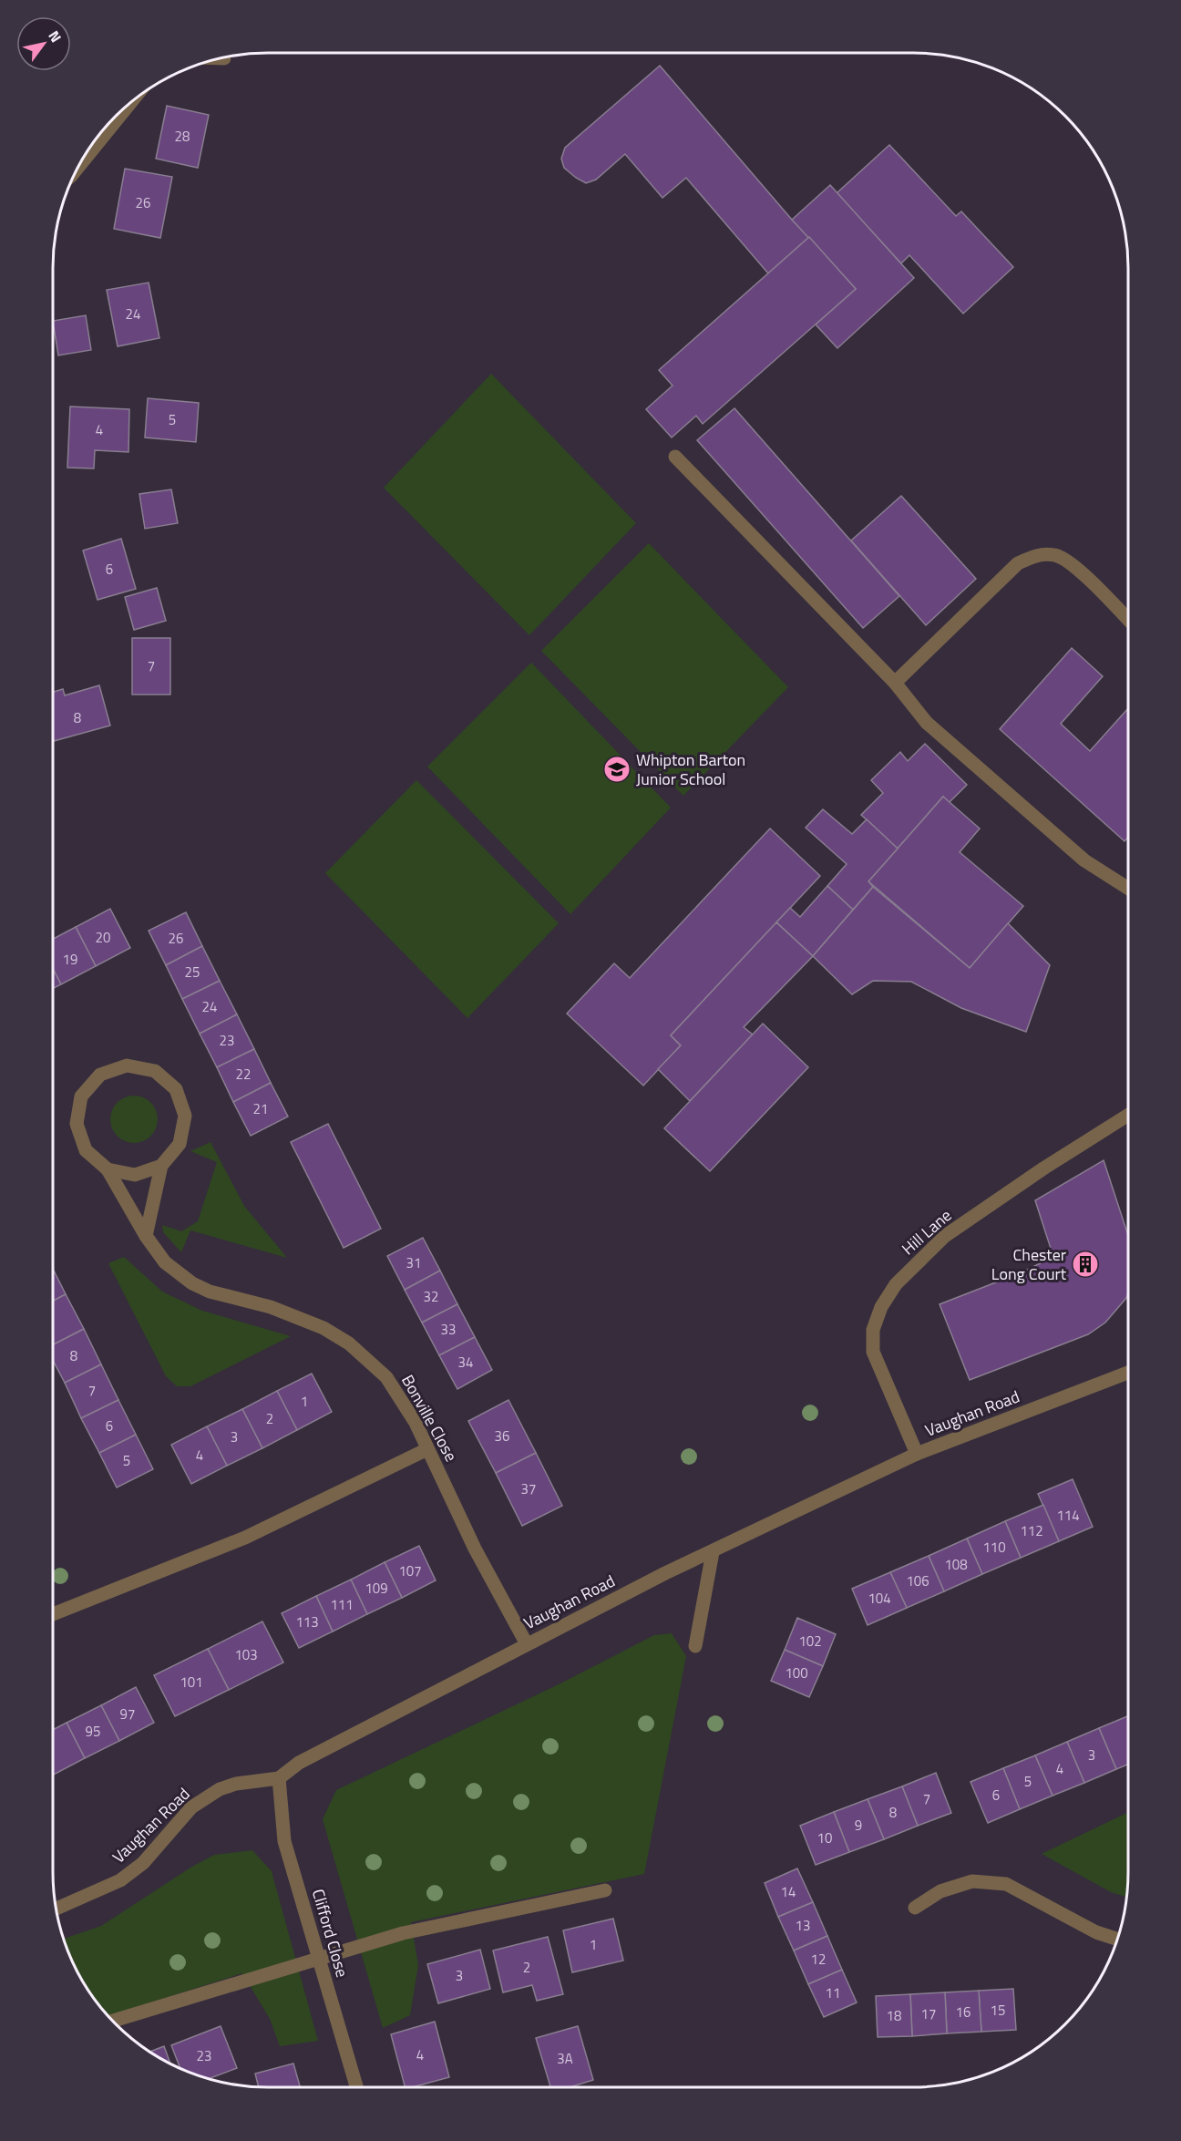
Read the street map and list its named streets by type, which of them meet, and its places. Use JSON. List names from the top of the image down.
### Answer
{
  "streets": {
    "street": [
      "Hill Lane",
      "Vaughan Road",
      "Bonville Close",
      "Clifford Close"
    ]
  },
  "crossings": [
    ["Hill Lane", "Vaughan Road"],
    ["Vaughan Road", "Bonville Close"],
    ["Vaughan Road", "Clifford Close"]
  ],
  "places": {
    "school or university": ["Whipton Barton Junior School"],
    "building": ["Chester Long Court"]
  },
  "house_numbers": [
    "28",
    "26",
    "24",
    "5",
    "4",
    "6",
    "7",
    "8",
    "20",
    "26",
    "19",
    "25",
    "24",
    "23",
    "22",
    "21",
    "31",
    "32",
    "33",
    "8",
    "34",
    "7",
    "1",
    "2",
    "6",
    "36",
    "3",
    "4",
    "5",
    "37",
    "114",
    "112",
    "110",
    "108",
    "107",
    "106",
    "109",
    "104",
    "111",
    "113",
    "102",
    "103",
    "100",
    "101",
    "97",
    "95",
    "3",
    "4",
    "5",
    "6",
    "7",
    "8",
    "9",
    "10",
    "14",
    "13",
    "1",
    "12",
    "2",
    "3",
    "11",
    "15",
    "16",
    "17",
    "18",
    "4",
    "23",
    "3A"
  ],
  "north": "top right"
}
